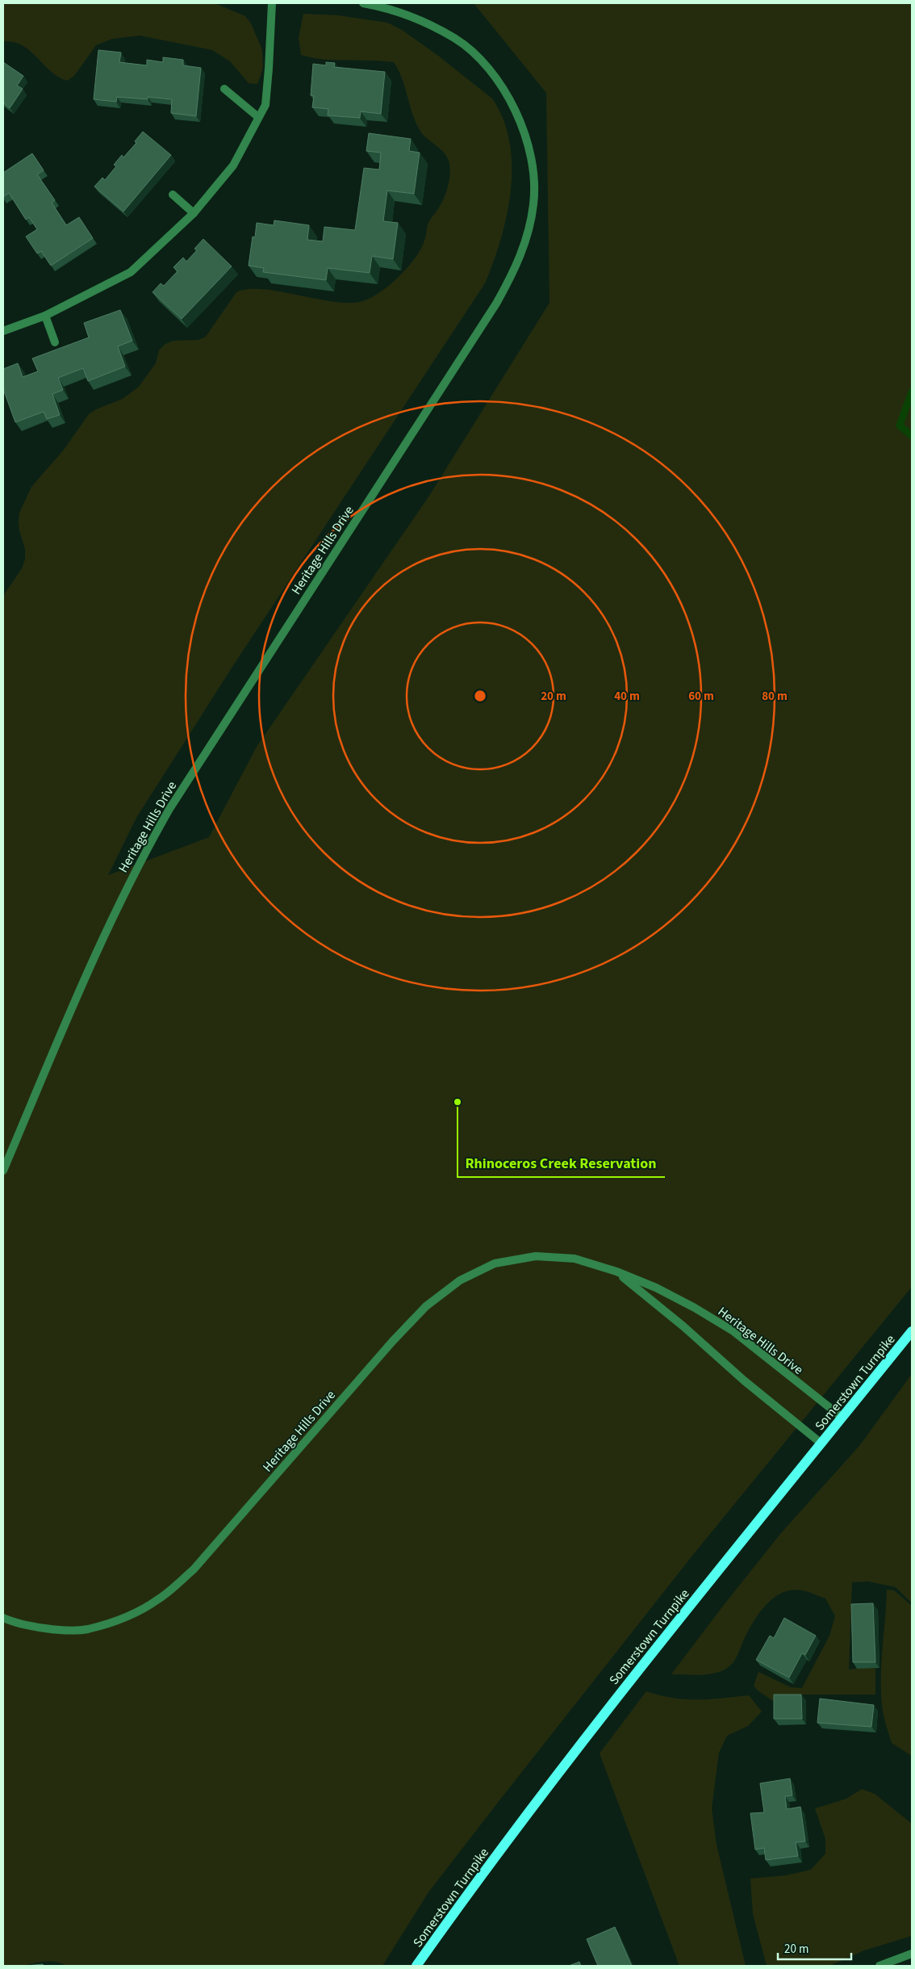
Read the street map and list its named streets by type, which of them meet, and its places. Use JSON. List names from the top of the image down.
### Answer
{
  "streets": {
    "main road": ["Somerstown Turnpike"],
    "street": ["Heritage Hills Drive"]
  },
  "crossings": [
    ["Heritage Hills Drive", "Somerstown Turnpike"]
  ],
  "places": ["Rhinoceros Creek Reservation"],
  "scale_bar": "20 m",
  "rings": [
    "20 m",
    "40 m",
    "60 m",
    "80 m"
  ]
}
